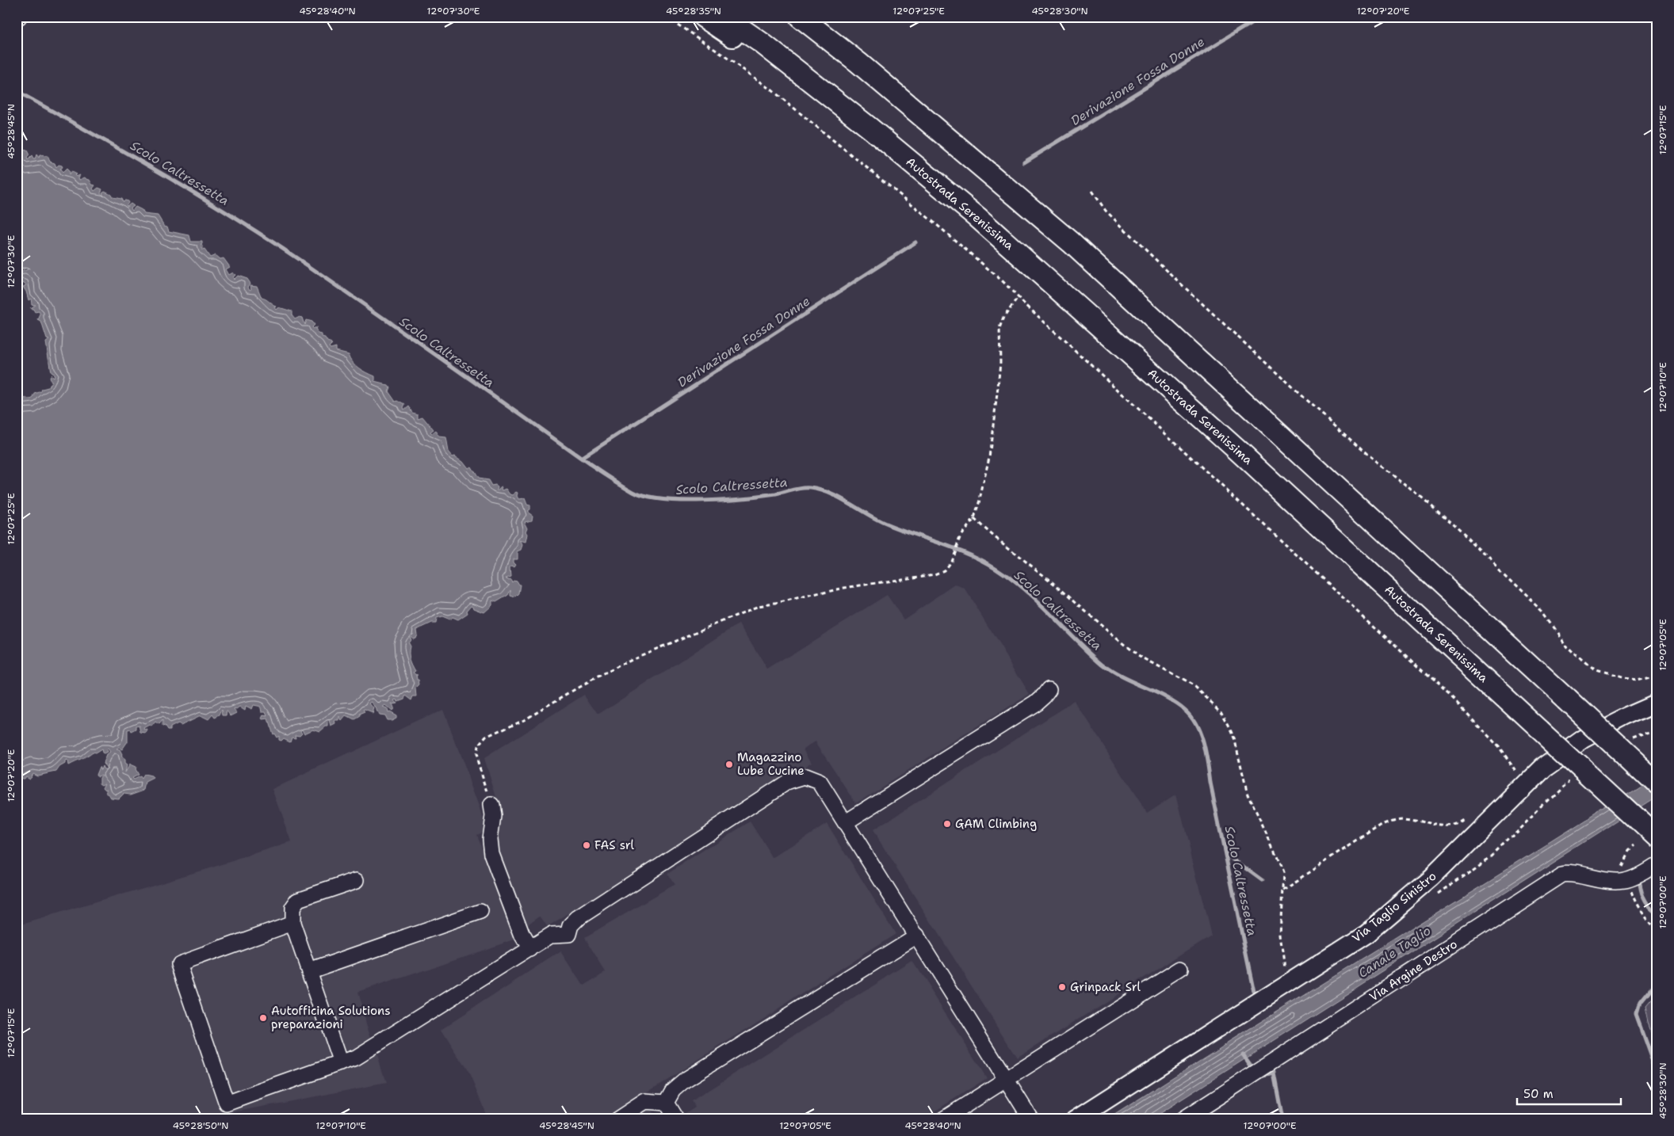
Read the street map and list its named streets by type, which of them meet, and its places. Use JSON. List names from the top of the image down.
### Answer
{
  "streets": {
    "highway": ["Autostrada Serenissima"],
    "main road": ["Via Taglio Sinistro"],
    "street": ["Via Argine Destro"]
  },
  "water": ["Derivazione Fossa Donne", "Scolo Caltressetta", "Canale Taglio"],
  "places": [
    "Magazzino Lube Cucine",
    "GAM Climbing",
    "FAS srl",
    "Grinpack Srl",
    "Autofficina Solutions preparazioni"
  ],
  "scale_bar": "50 m",
  "coordinates": [
    "45°28'40\"N",
    "12°07'30\"E",
    "45°28'35\"N",
    "12°07'25\"E",
    "45°28'30\"N",
    "12°07'20\"E",
    "12°07'15\"E",
    "45°28'45\"N",
    "12°07'10\"E",
    "12°07'05\"E",
    "12°07'00\"E",
    "45°28'50\"N"
  ]
}
